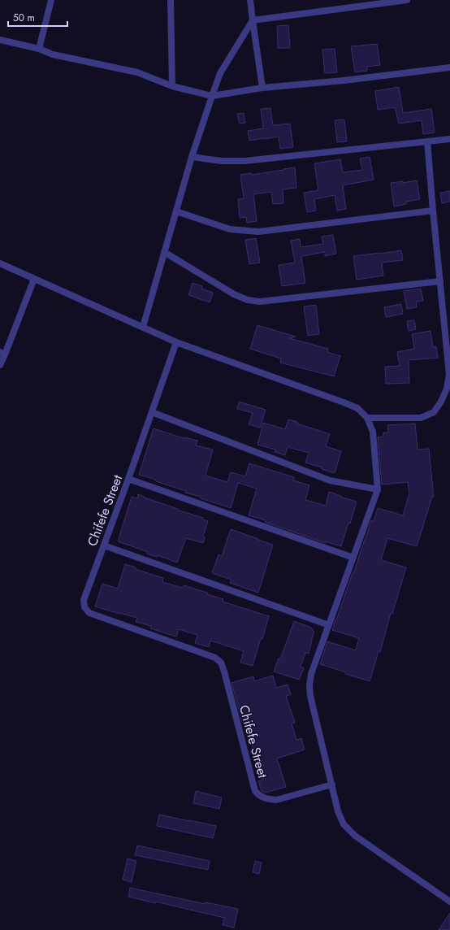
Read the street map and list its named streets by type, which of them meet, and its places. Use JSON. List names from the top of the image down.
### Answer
{
  "streets": {
    "street": ["Chifefe Street"]
  },
  "scale_bar": "50 m"
}
